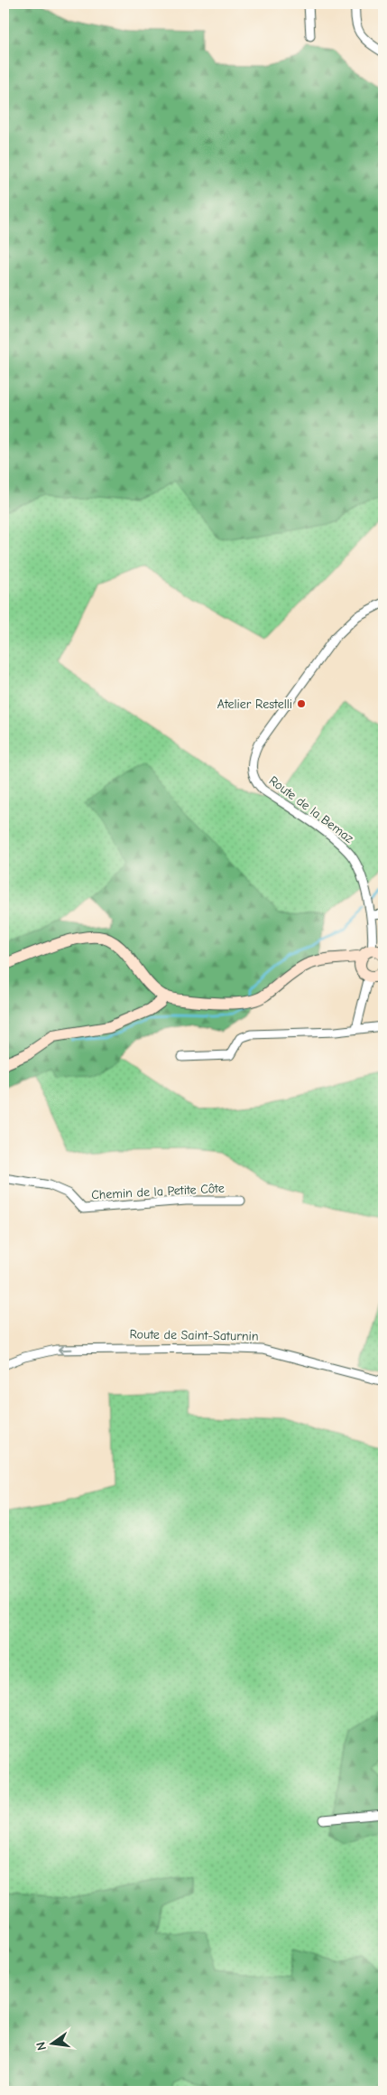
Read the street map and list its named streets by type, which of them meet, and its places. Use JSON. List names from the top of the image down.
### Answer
{
  "streets": {
    "street": ["Route de la Bemaz", "Chemin de la Petite Côte", "Route de Saint-Saturnin"]
  },
  "one_way": ["Route de Saint-Saturnin"],
  "places": ["Atelier Restelli"],
  "north": "left"
}
